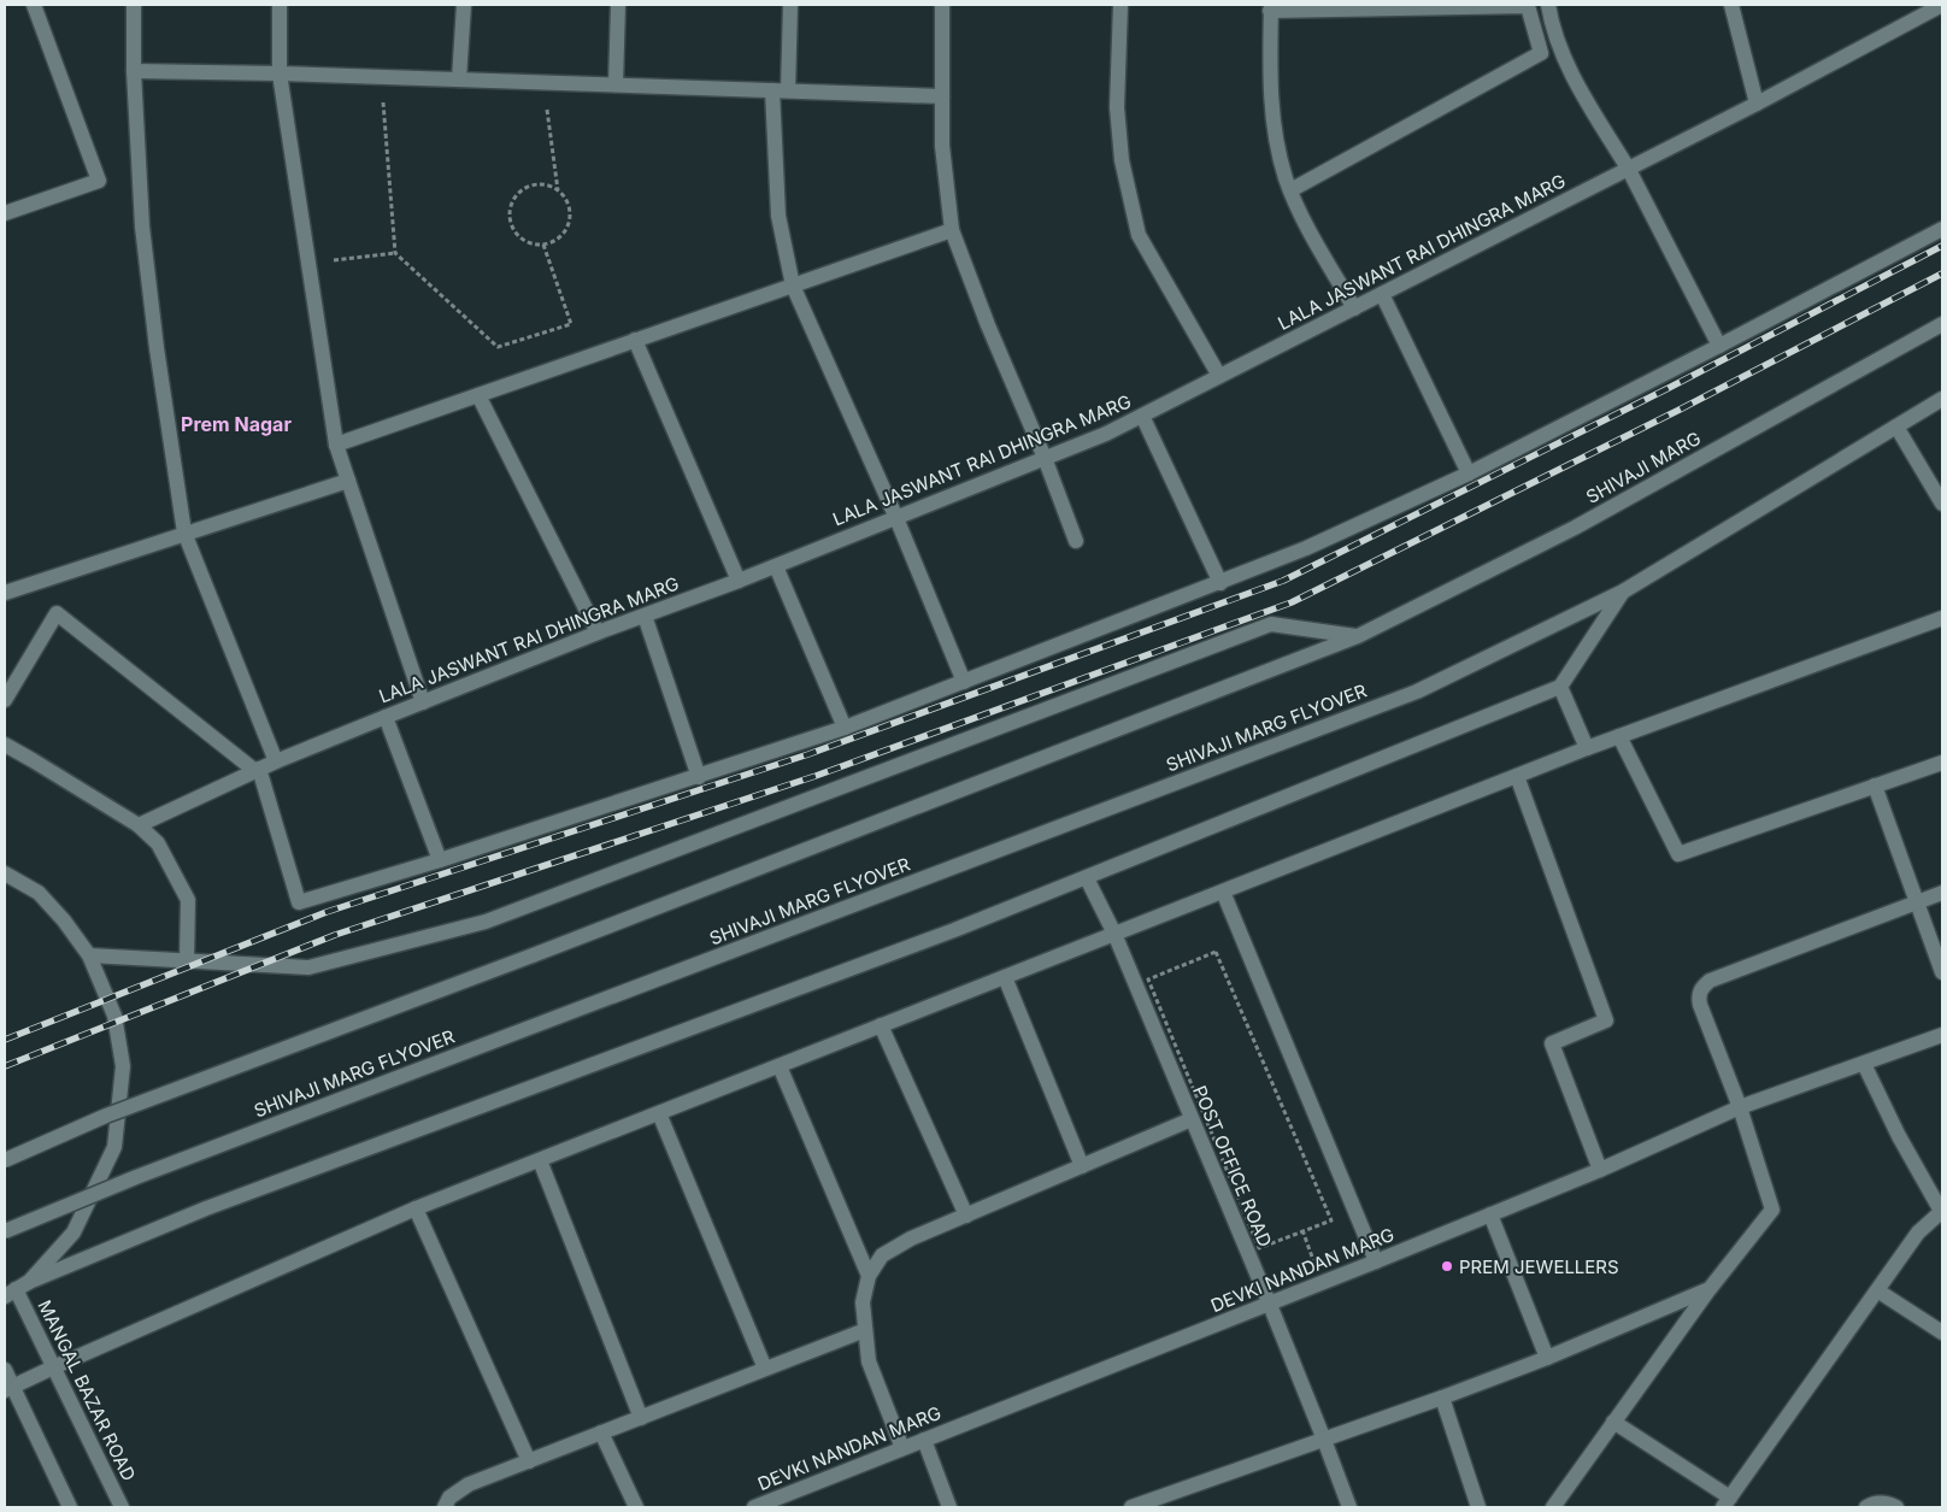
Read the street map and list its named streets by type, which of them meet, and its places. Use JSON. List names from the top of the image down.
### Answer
{
  "streets": {
    "street": [
      "LALA JASWANT RAI DHINGRA MARG",
      "SHIVAJI MARG",
      "SHIVAJI MARG FLYOVER",
      "POST OFFICE ROAD",
      "DEVKI NANDAN MARG",
      "MANGAL BAZAR ROAD"
    ]
  },
  "crossings": [
    ["POST OFFICE ROAD", "DEVKI NANDAN MARG"]
  ],
  "districts": ["Prem Nagar"],
  "places": ["PREM JEWELLERS"]
}
